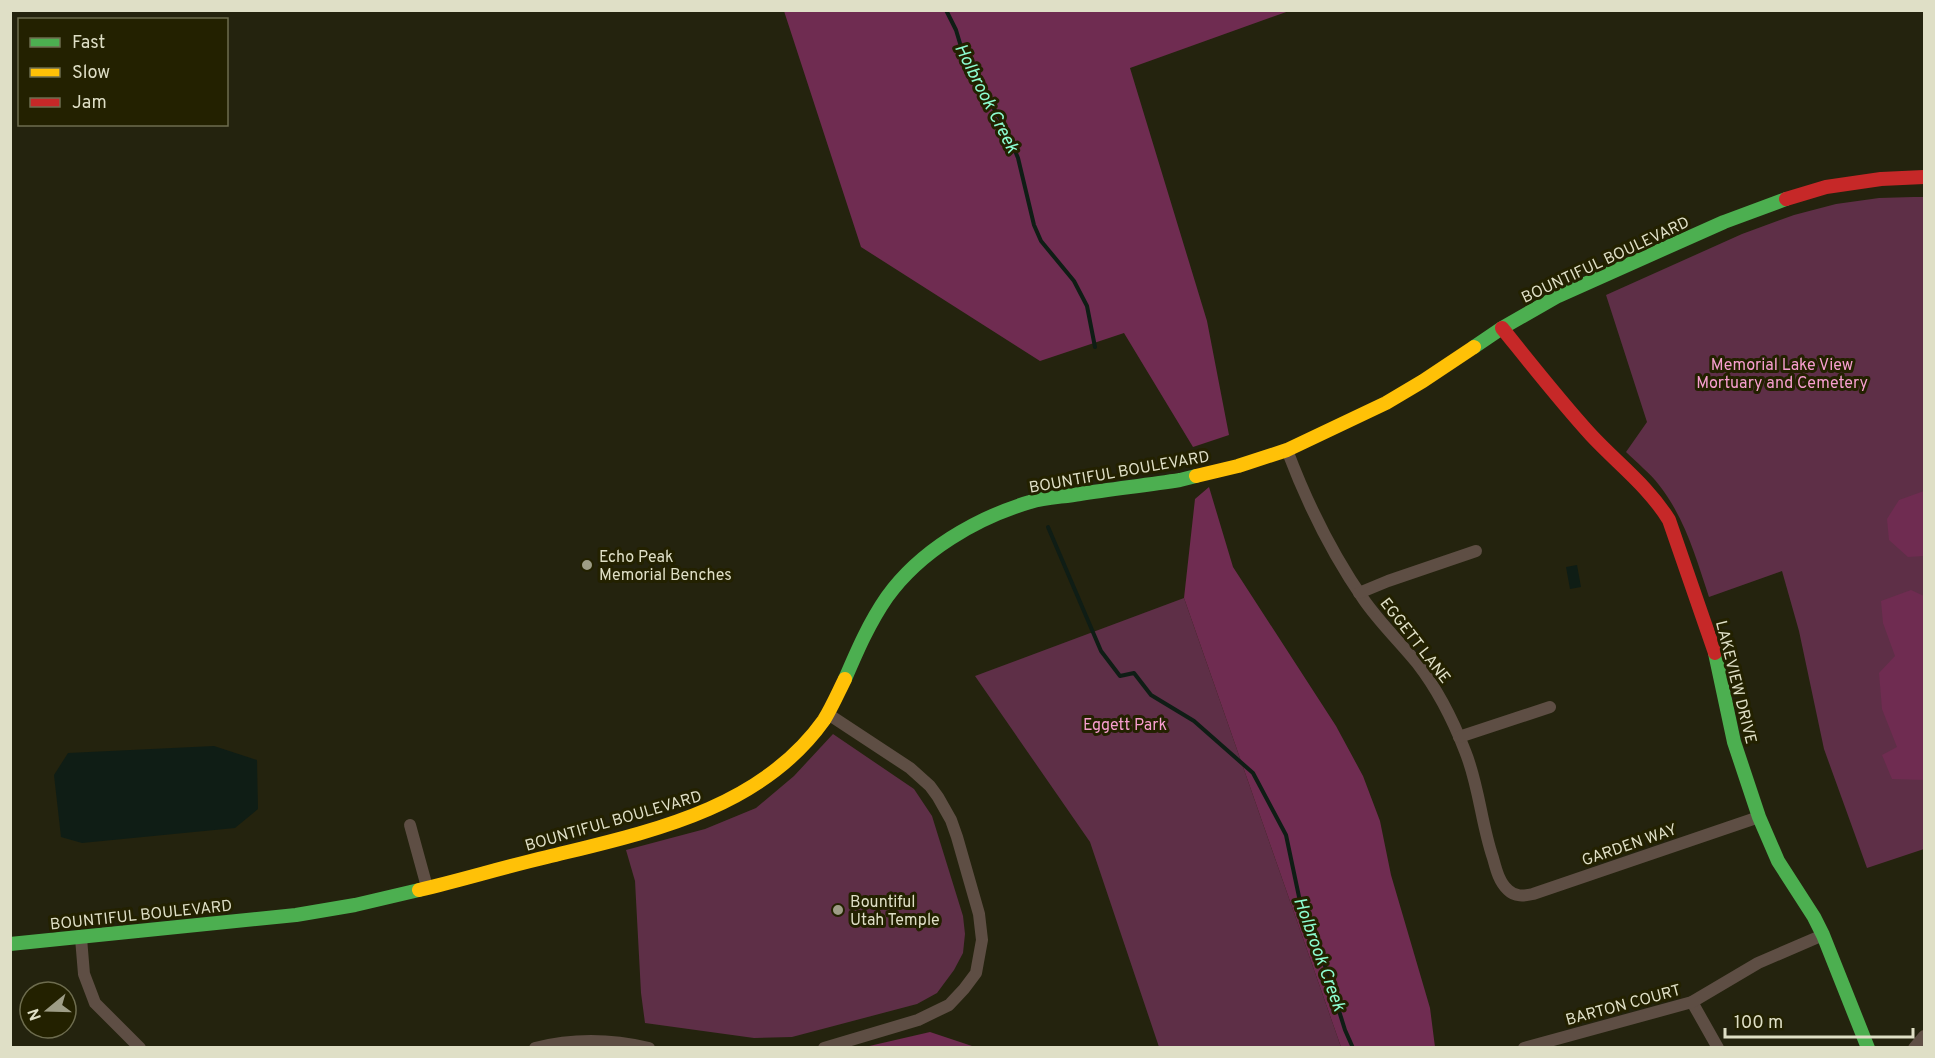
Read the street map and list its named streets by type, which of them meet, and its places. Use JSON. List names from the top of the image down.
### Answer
{
  "streets": {
    "main road": ["BOUNTIFUL BOULEVARD", "LAKEVIEW DRIVE"],
    "street": ["EGGETT LANE", "GARDEN WAY", "BARTON COURT"]
  },
  "crossings": [
    ["BOUNTIFUL BOULEVARD", "EGGETT LANE"],
    ["BOUNTIFUL BOULEVARD", "LAKEVIEW DRIVE"],
    ["EGGETT LANE", "GARDEN WAY"],
    ["LAKEVIEW DRIVE", "GARDEN WAY"],
    ["LAKEVIEW DRIVE", "BARTON COURT"]
  ],
  "water": ["Holbrook Creek"],
  "parks": ["Memorial Lake View Mortuary and Cemetery", "Eggett Park"],
  "places": ["Echo Peak Memorial Benches", "Bountiful Utah Temple"],
  "legend": ["Fast", "Slow", "Jam"],
  "scale_bar": "100 m",
  "north": "left"
}
